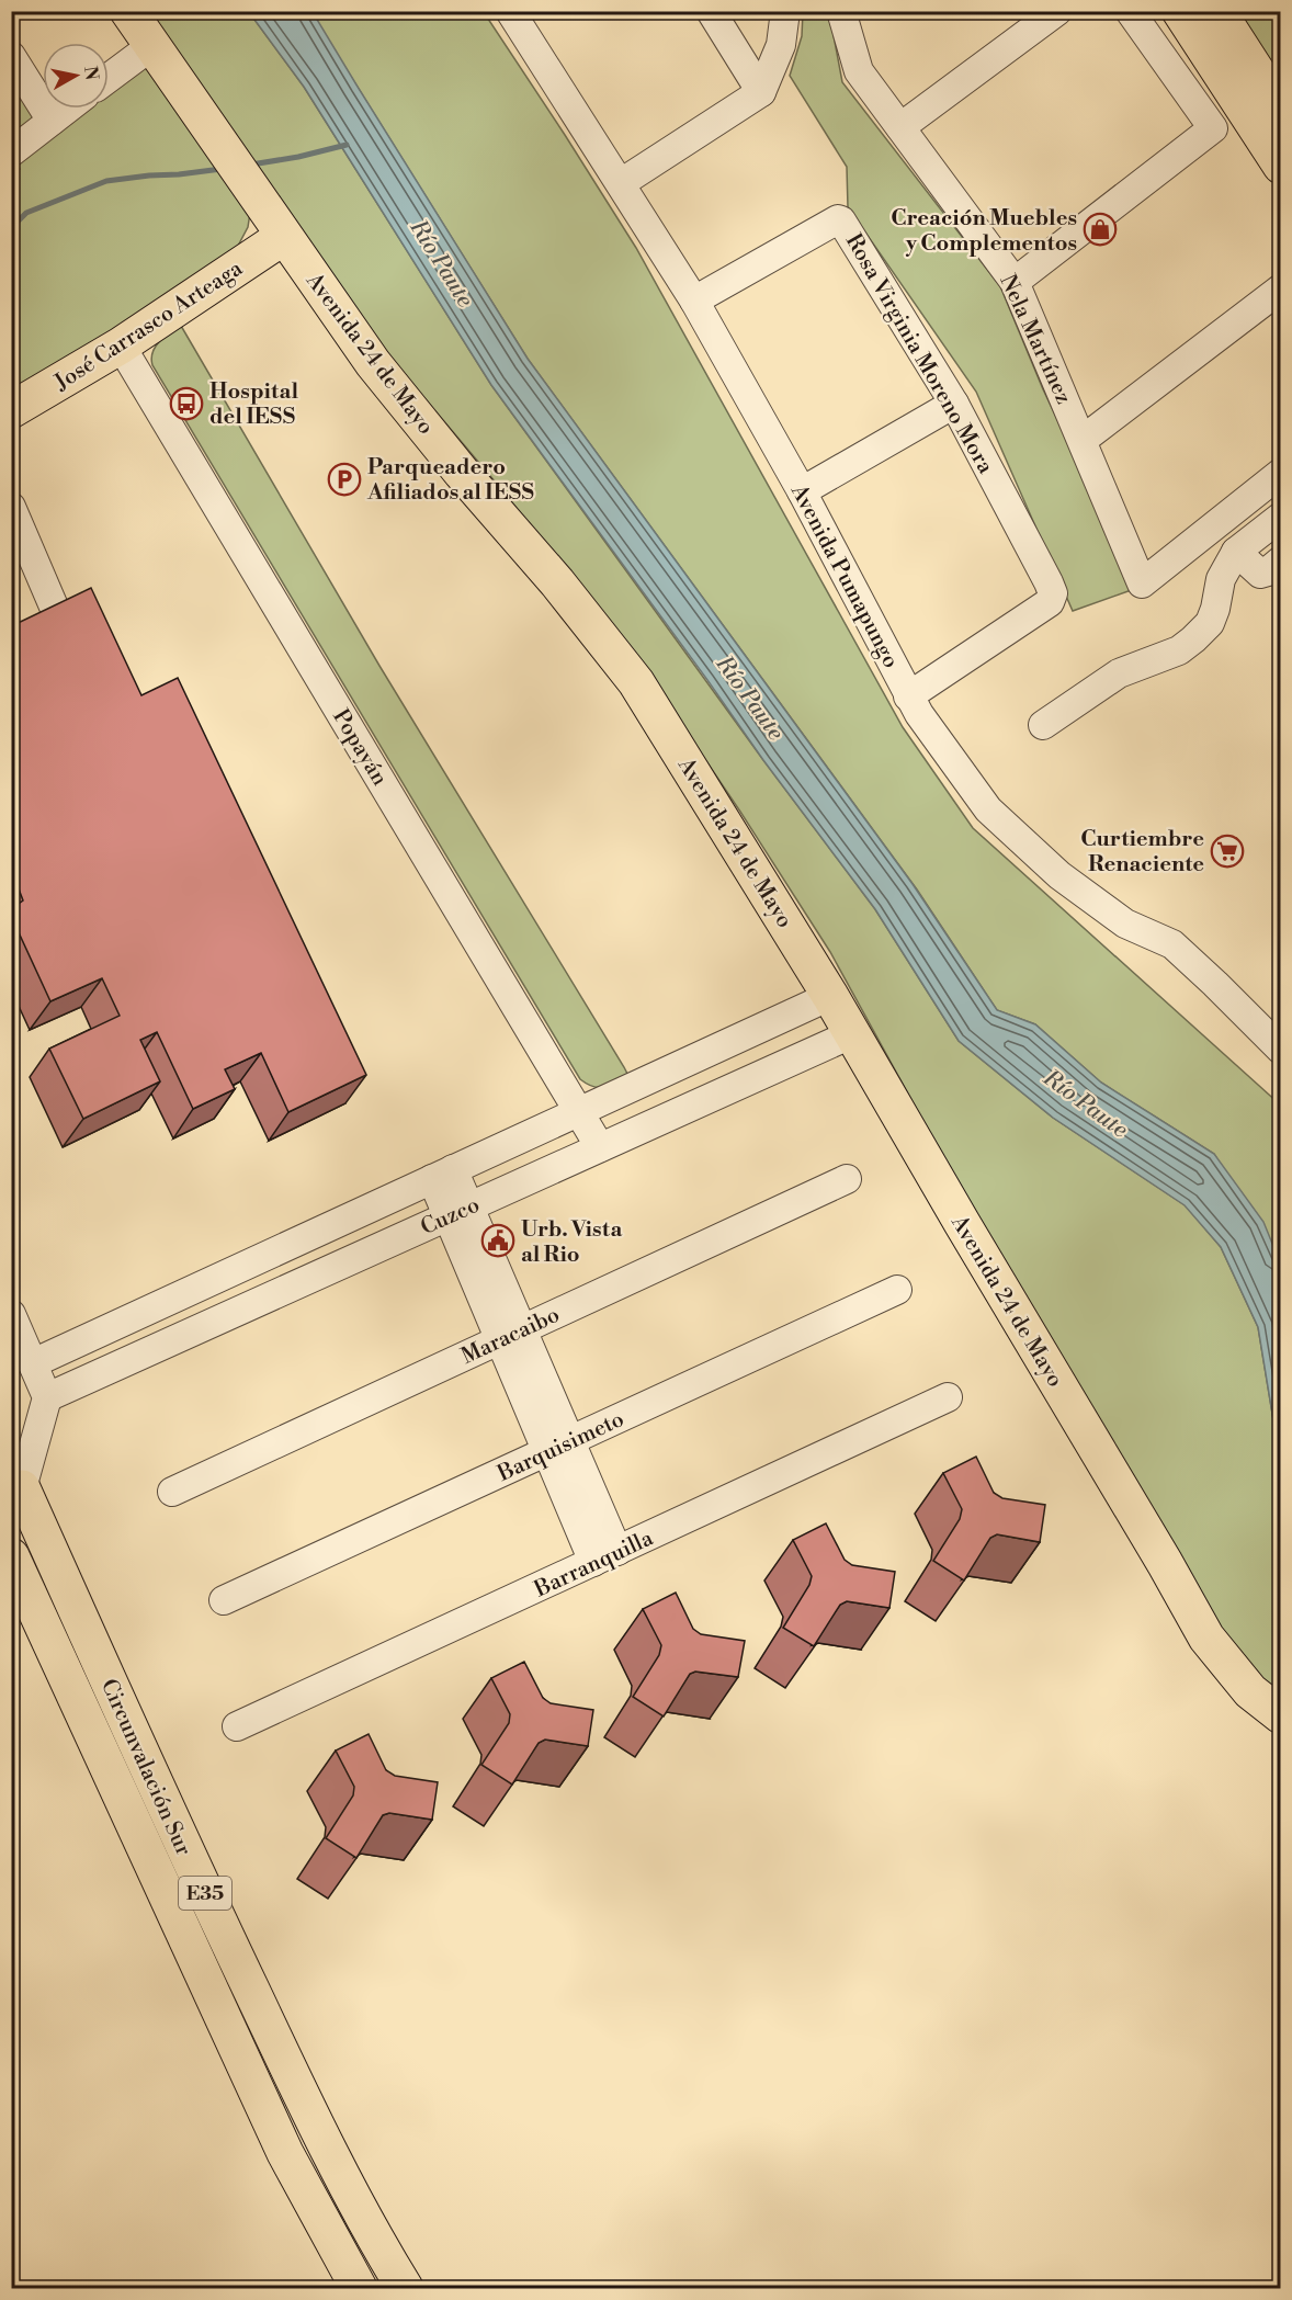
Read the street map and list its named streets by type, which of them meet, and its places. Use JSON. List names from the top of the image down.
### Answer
{
  "streets": {
    "main road": [
      "José Carrasco Arteaga",
      "Avenida 24 de Mayo",
      "Circunvalación Sur",
      "E35"
    ],
    "street": [
      "Nela Martínez",
      "Rosa Virginia Moreno Mora",
      "Avenida Pumapungo",
      "Popayán",
      "Cuzco",
      "Maracaibo",
      "Barquisimeto",
      "Barranquilla"
    ]
  },
  "crossings": [
    ["José Carrasco Arteaga", "Avenida 24 de Mayo"],
    ["José Carrasco Arteaga", "Popayán"],
    ["Avenida 24 de Mayo", "Cuzco"],
    ["Rosa Virginia Moreno Mora", "Avenida Pumapungo"],
    ["Popayán", "Cuzco"]
  ],
  "water": ["Río Paute"],
  "places": {
    "shop": ["Creación Muebles y Complementos"],
    "bus stop": ["Hospital del IESS"],
    "parking": ["Parqueadero Afiliados al IESS"],
    "supermarket": ["Curtiembre Renaciente"],
    "public building": ["Urb. Vista al Rio"]
  },
  "north": "right"
}
